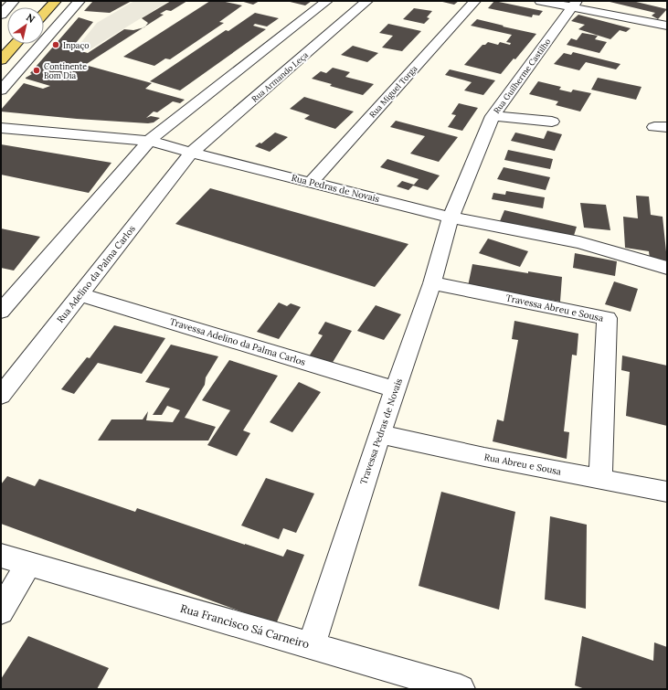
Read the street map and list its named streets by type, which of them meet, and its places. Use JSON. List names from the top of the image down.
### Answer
{
  "streets": {
    "street": [
      "Rua Guilherme Castilho",
      "Rua Armando Leça",
      "Rua Miguel Torga",
      "Rua Pedras de Novais",
      "Rua Adelino da Palma Carlos",
      "Travessa Abreu e Sousa",
      "Travessa Adelino da Palma Carlos",
      "Travessa Pedras de Novais",
      "Rua Abreu e Sousa",
      "Rua Francisco Sá Carneiro"
    ]
  },
  "crossings": [
    ["Rua Guilherme Castilho", "Rua Pedras de Novais"],
    ["Rua Guilherme Castilho", "Travessa Pedras de Novais"],
    ["Rua Armando Leça", "Rua Pedras de Novais"],
    ["Rua Armando Leça", "Rua Adelino da Palma Carlos"],
    ["Rua Miguel Torga", "Rua Pedras de Novais"],
    ["Rua Pedras de Novais", "Rua Adelino da Palma Carlos"],
    ["Rua Pedras de Novais", "Travessa Pedras de Novais"],
    ["Rua Adelino da Palma Carlos", "Travessa Adelino da Palma Carlos"],
    ["Travessa Abreu e Sousa", "Travessa Pedras de Novais"],
    ["Travessa Abreu e Sousa", "Rua Abreu e Sousa"],
    ["Travessa Adelino da Palma Carlos", "Travessa Pedras de Novais"],
    ["Travessa Pedras de Novais", "Rua Abreu e Sousa"],
    ["Travessa Pedras de Novais", "Rua Francisco Sá Carneiro"]
  ],
  "places": ["Inpaço", "Continente Bom Dia"],
  "north": "top right"
}
